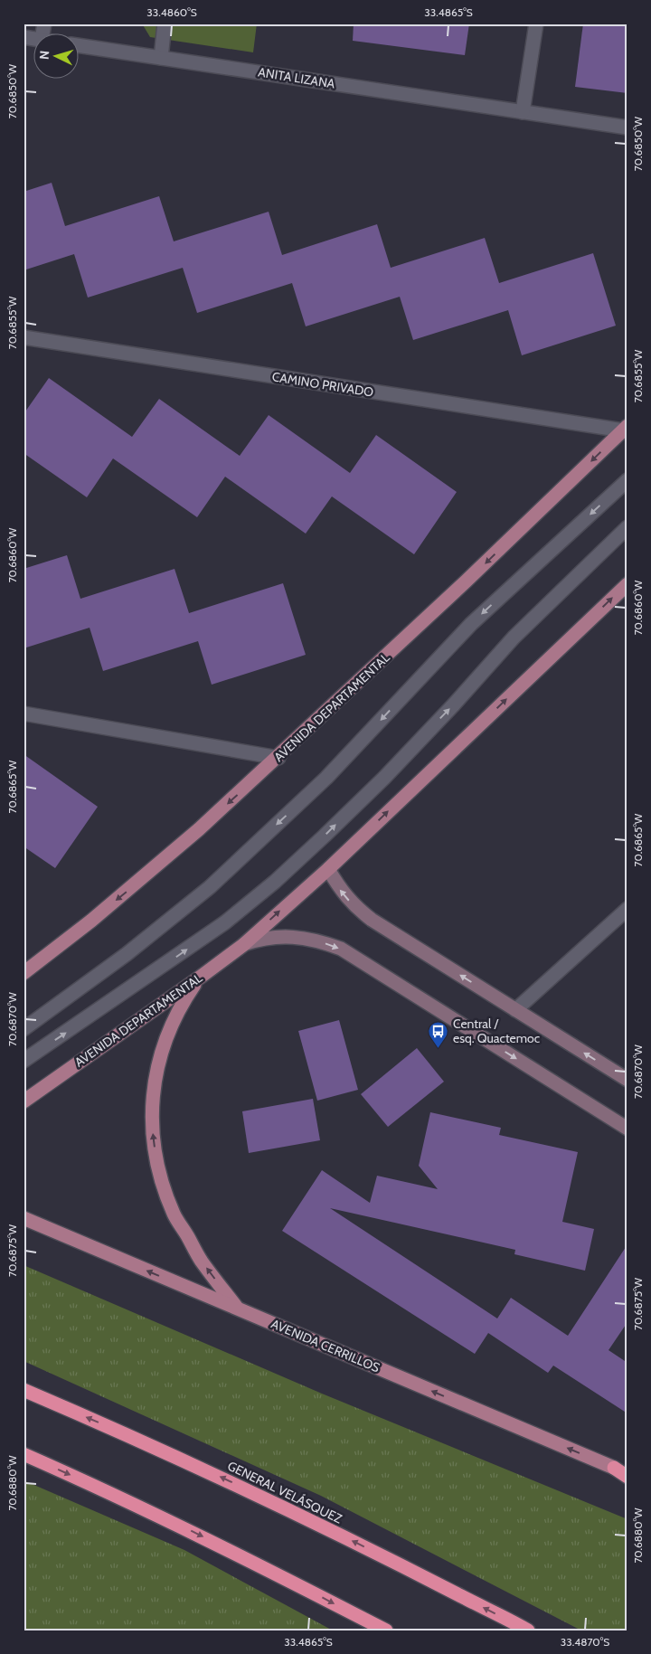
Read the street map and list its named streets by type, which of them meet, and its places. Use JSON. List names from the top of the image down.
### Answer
{
  "streets": {
    "highway": ["GENERAL VELÁSQUEZ"],
    "main road": ["AVENIDA DEPARTAMENTAL", "AVENIDA CERRILLOS"],
    "street": ["ANITA LIZANA", "CAMINO PRIVADO"]
  },
  "crossings": [
    ["CAMINO PRIVADO", "AVENIDA DEPARTAMENTAL"]
  ],
  "one_way": ["AVENIDA CERRILLOS"],
  "places": {
    "bus stop": ["Central / esq. Quactemoc"]
  },
  "north": "left",
  "coordinates": [
    "33.4860°S",
    "33.4865°S",
    "70.6850°W",
    "70.6855°W",
    "70.6860°W",
    "70.6865°W",
    "70.6870°W",
    "70.6875°W",
    "70.6880°W",
    "33.4870°S"
  ]
}
